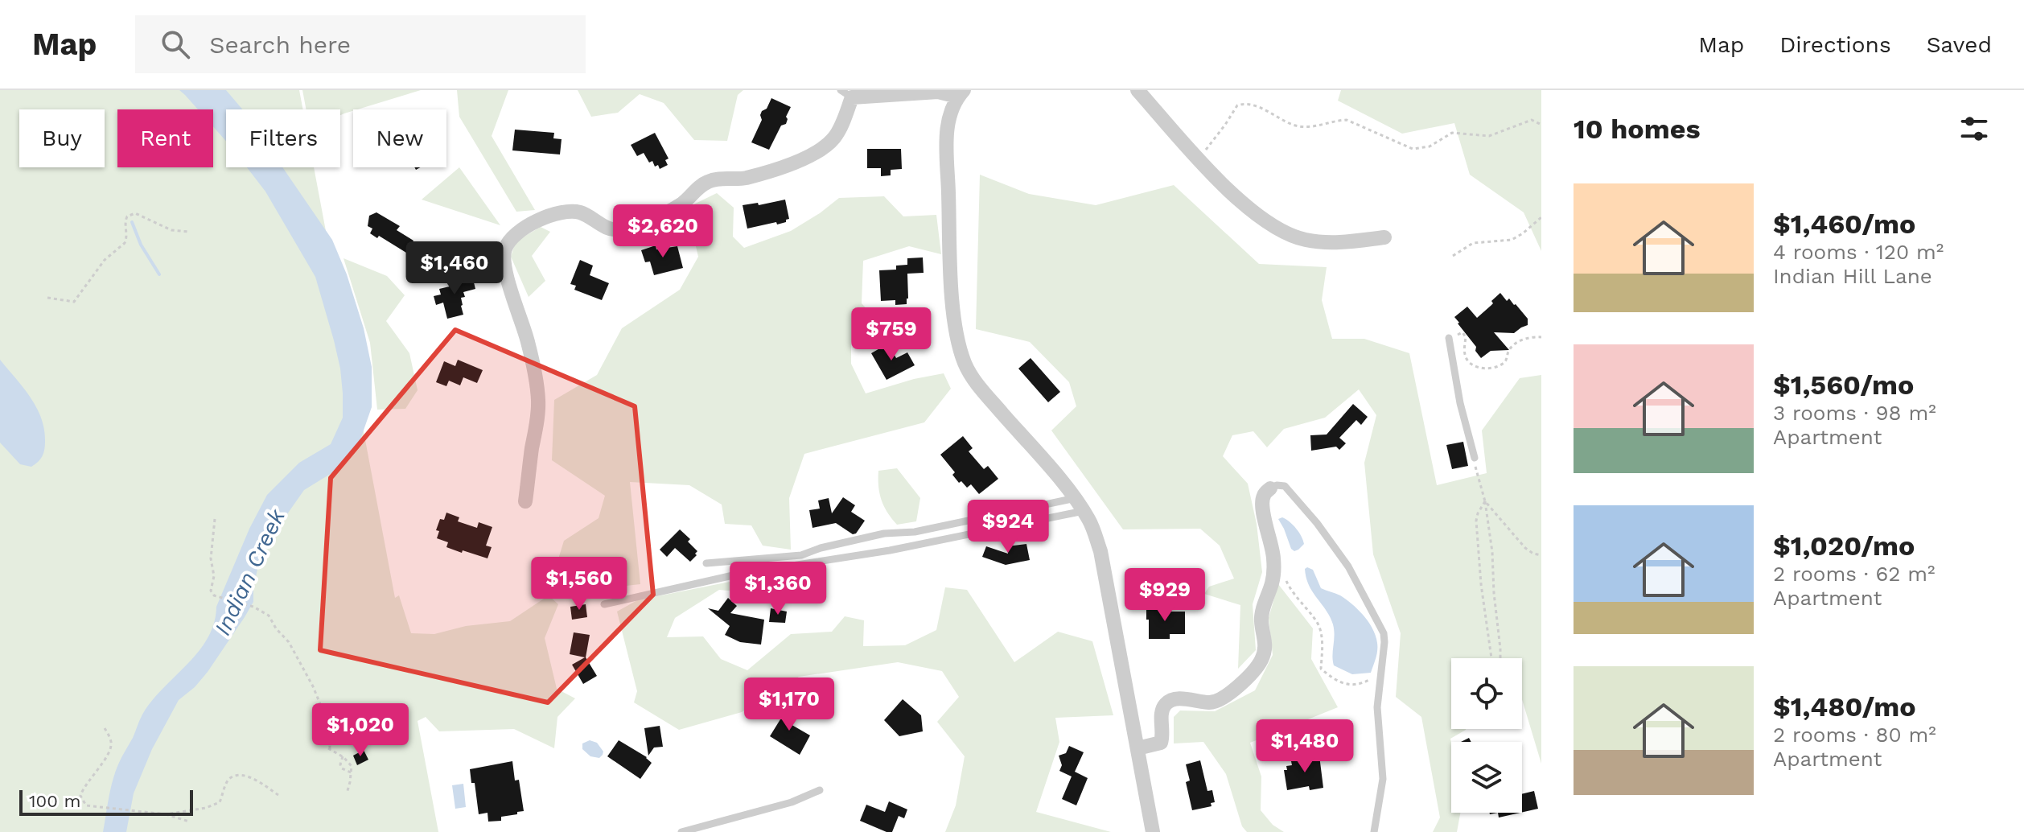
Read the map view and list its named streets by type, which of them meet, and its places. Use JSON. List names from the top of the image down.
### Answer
{
  "water": ["Indian Creek"],
  "scale_bar": "100 m",
  "page": {
    "header": "Map",
    "search": "Search here",
    "nav": ["Map", "Directions", "Saved"],
    "heading": "10 homes",
    "chip": [
      "Buy",
      "Rent",
      "Filters",
      "New"
    ],
    "list": [
      {
        "name": "$1,460/mo",
        "note": "4 rooms · 120 m² · Indian Hill Lane"
      },
      {
        "name": "$1,560/mo",
        "note": "3 rooms · 98 m² · Apartment"
      },
      {
        "name": "$1,020/mo",
        "note": "2 rooms · 62 m² · Apartment"
      },
      {
        "name": "$1,480/mo",
        "note": "2 rooms · 80 m² · Apartment"
      }
    ],
    "price": [
      "$2,620",
      "$1,460",
      "$759",
      "$924",
      "$1,560",
      "$1,360",
      "$929",
      "$1,170",
      "$1,020",
      "$1,480"
    ],
    "scale": "100 m"
  }
}
